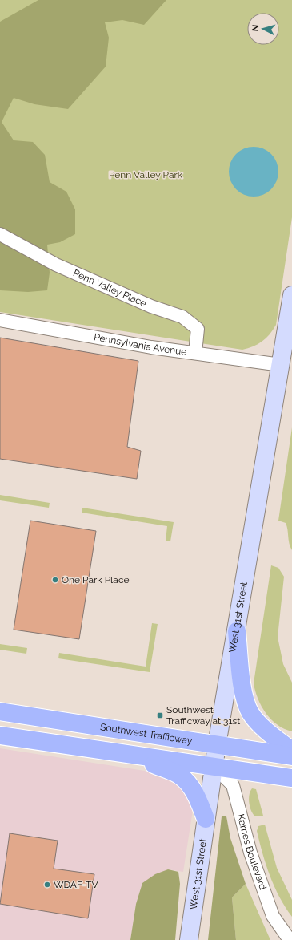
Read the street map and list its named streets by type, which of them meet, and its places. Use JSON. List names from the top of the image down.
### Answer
{
  "streets": {
    "main road": ["West 31st Street", "Southwest Trafficway"],
    "street": ["Penn Valley Place", "Pennsylvania Avenue", "Karnes Boulevard"]
  },
  "crossings": [
    ["Penn Valley Place", "Pennsylvania Avenue"],
    ["Pennsylvania Avenue", "West 31st Street"],
    ["West 31st Street", "Southwest Trafficway"],
    ["West 31st Street", "Karnes Boulevard"]
  ],
  "parks": ["Penn Valley Park"],
  "places": {
    "other": ["One Park Place", "WDAF-TV"],
    "transit": ["Southwest Trafficway at 31st"]
  },
  "north": "left"
}
